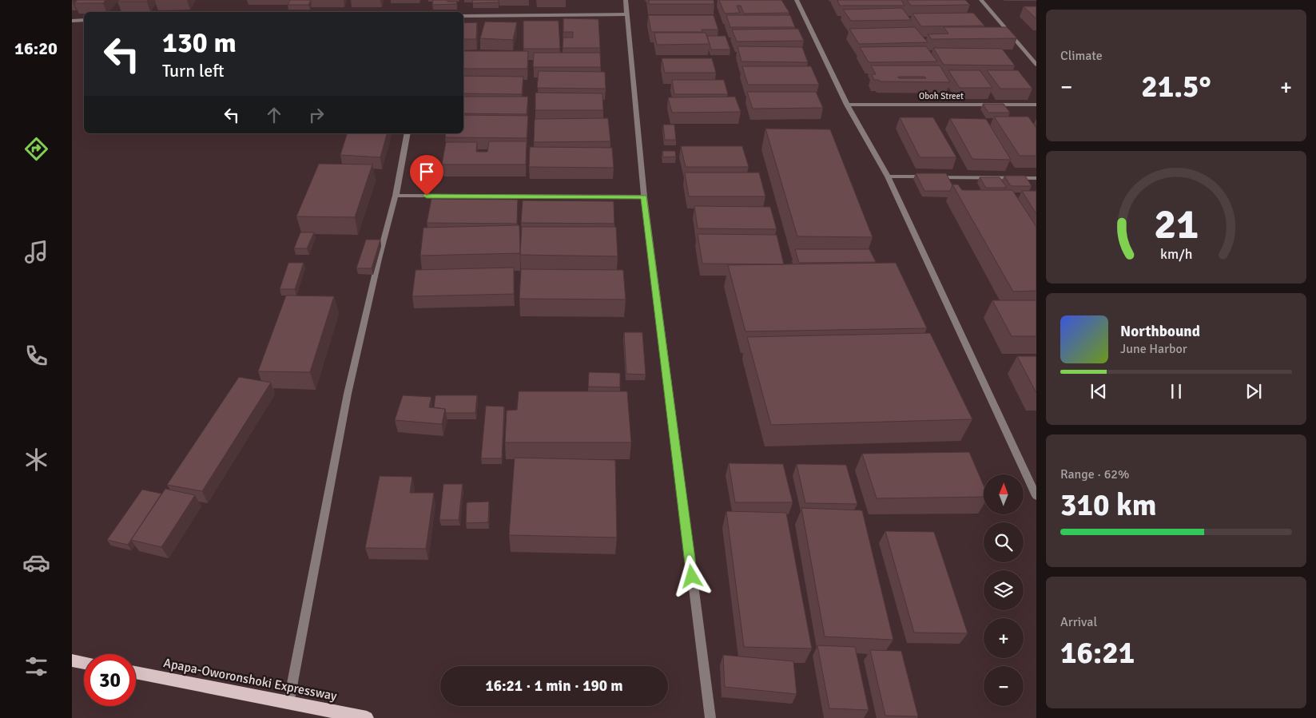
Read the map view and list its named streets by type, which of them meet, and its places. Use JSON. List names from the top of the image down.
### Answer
{
  "streets": {
    "main road": ["Apapa-Oworonshoki Expressway"],
    "street": ["Oboh Street"]
  },
  "north": "top",
  "page": {
    "tabs": "16:20",
    "tile": [
      "Climate",
      ["Range · 62%", "310 km"],
      ["Arrival", "16:21"]
    ],
    "turn": ["130 m", "Turn left"],
    "heat": ["−", "21.5°", "+"],
    "song": ["Northbound", "June Harbor"],
    "map_buttons": ["+", "−"],
    "limit": "30",
    "trip": "16:21 · 1 min · 190 m",
    "gauge": ["21", "km/h"]
  }
}
